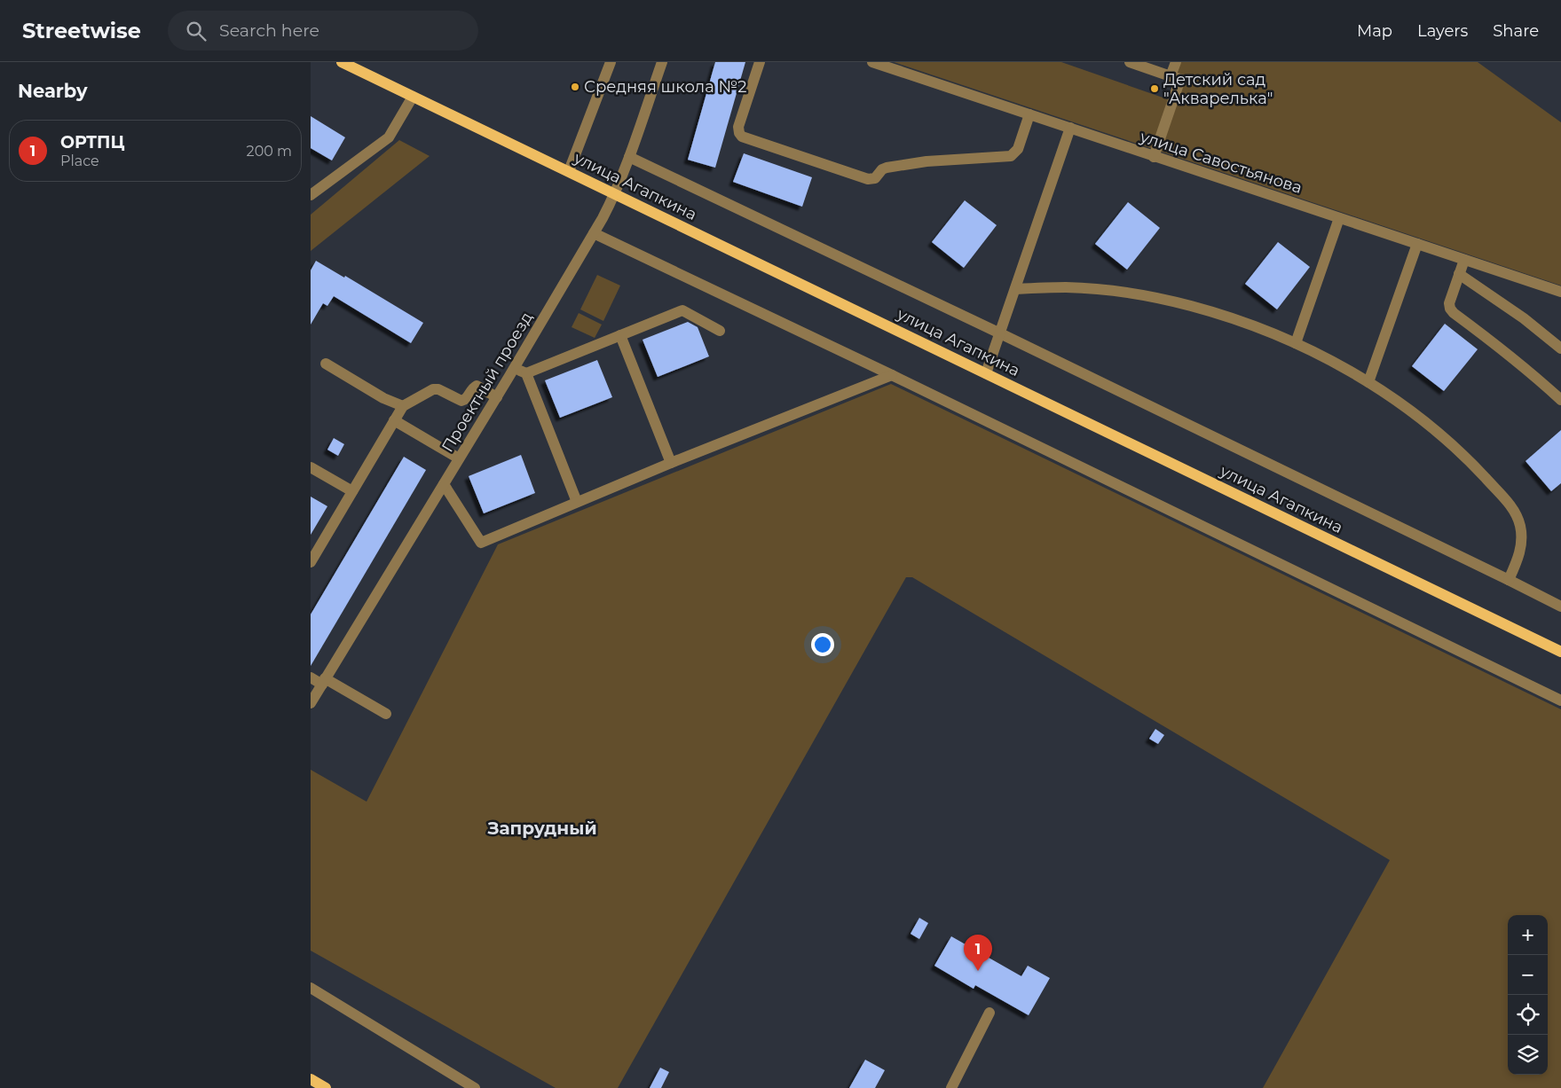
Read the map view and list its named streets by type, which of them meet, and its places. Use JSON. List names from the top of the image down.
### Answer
{
  "streets": {
    "main road": ["улица Агапкина"],
    "street": ["улица Савостьянова", "Проектный проезд"]
  },
  "crossings": [
    ["улица Агапкина", "Проектный проезд"]
  ],
  "districts": ["Запрудный"],
  "places": ["Средняя школа №2", "Детский сад \"Акварелька\""],
  "page": {
    "header": "Streetwise",
    "search": "Search here",
    "nav": ["Map", "Layers", "Share"],
    "heading": "Nearby",
    "list": [
      {
        "mark": "1",
        "name": "ОРТПЦ",
        "note": "Place",
        "value": "200 m"
      }
    ],
    "map_buttons": ["+", "−"],
    "pins": "1"
  }
}
